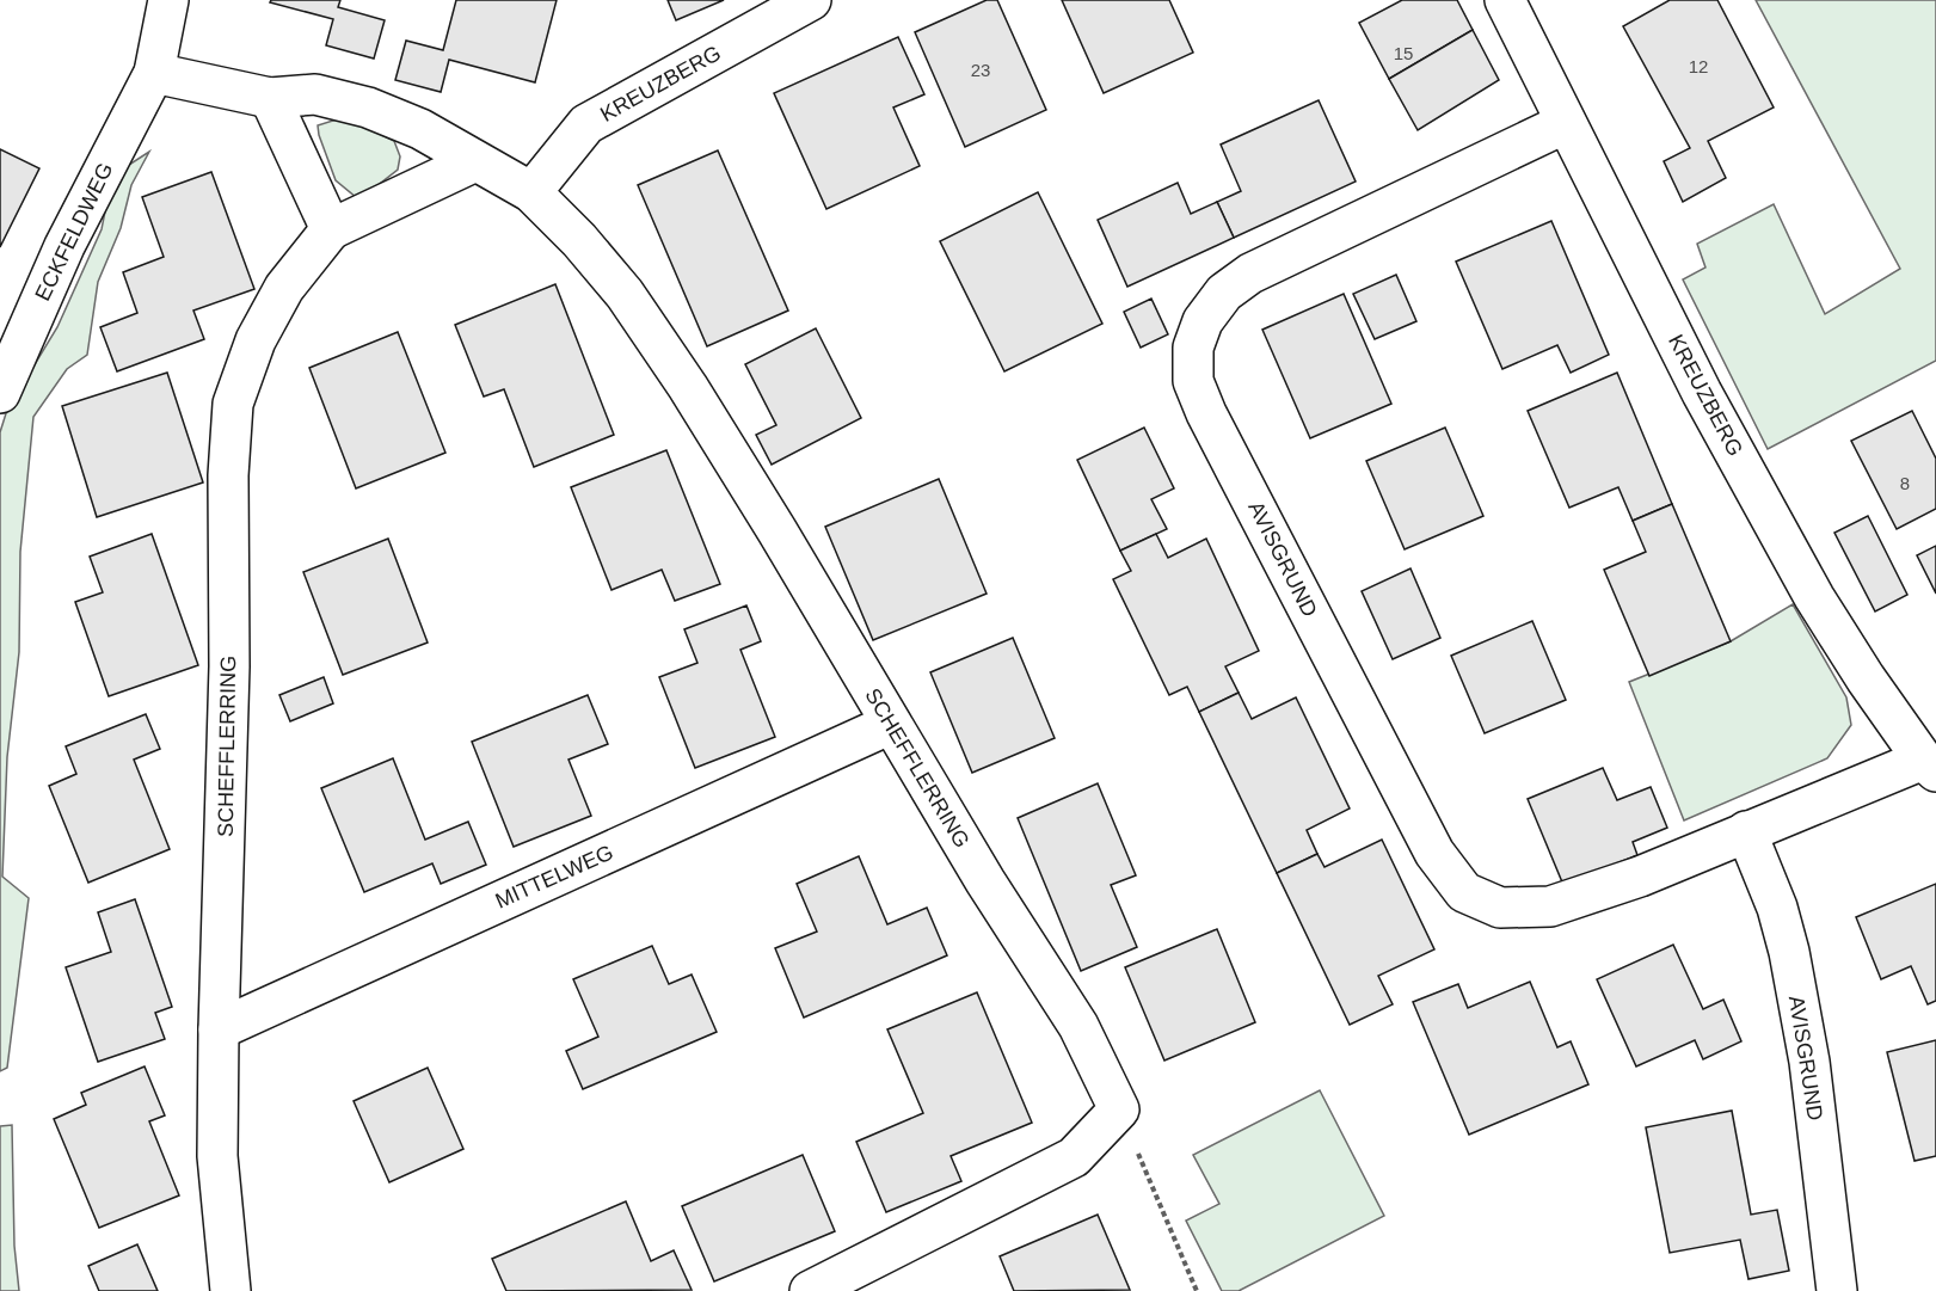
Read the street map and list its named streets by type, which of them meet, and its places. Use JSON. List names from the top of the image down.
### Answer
{
  "streets": {
    "street": [
      "KREUZBERG",
      "ECKFELDWEG",
      "AVISGRUND",
      "SCHEFFLERRING",
      "MITTELWEG"
    ]
  },
  "crossings": [
    ["KREUZBERG", "AVISGRUND"],
    ["KREUZBERG", "SCHEFFLERRING"],
    ["ECKFELDWEG", "SCHEFFLERRING"],
    ["SCHEFFLERRING", "MITTELWEG"]
  ],
  "house_numbers": [
    "15",
    "12",
    "23",
    "8"
  ]
}
